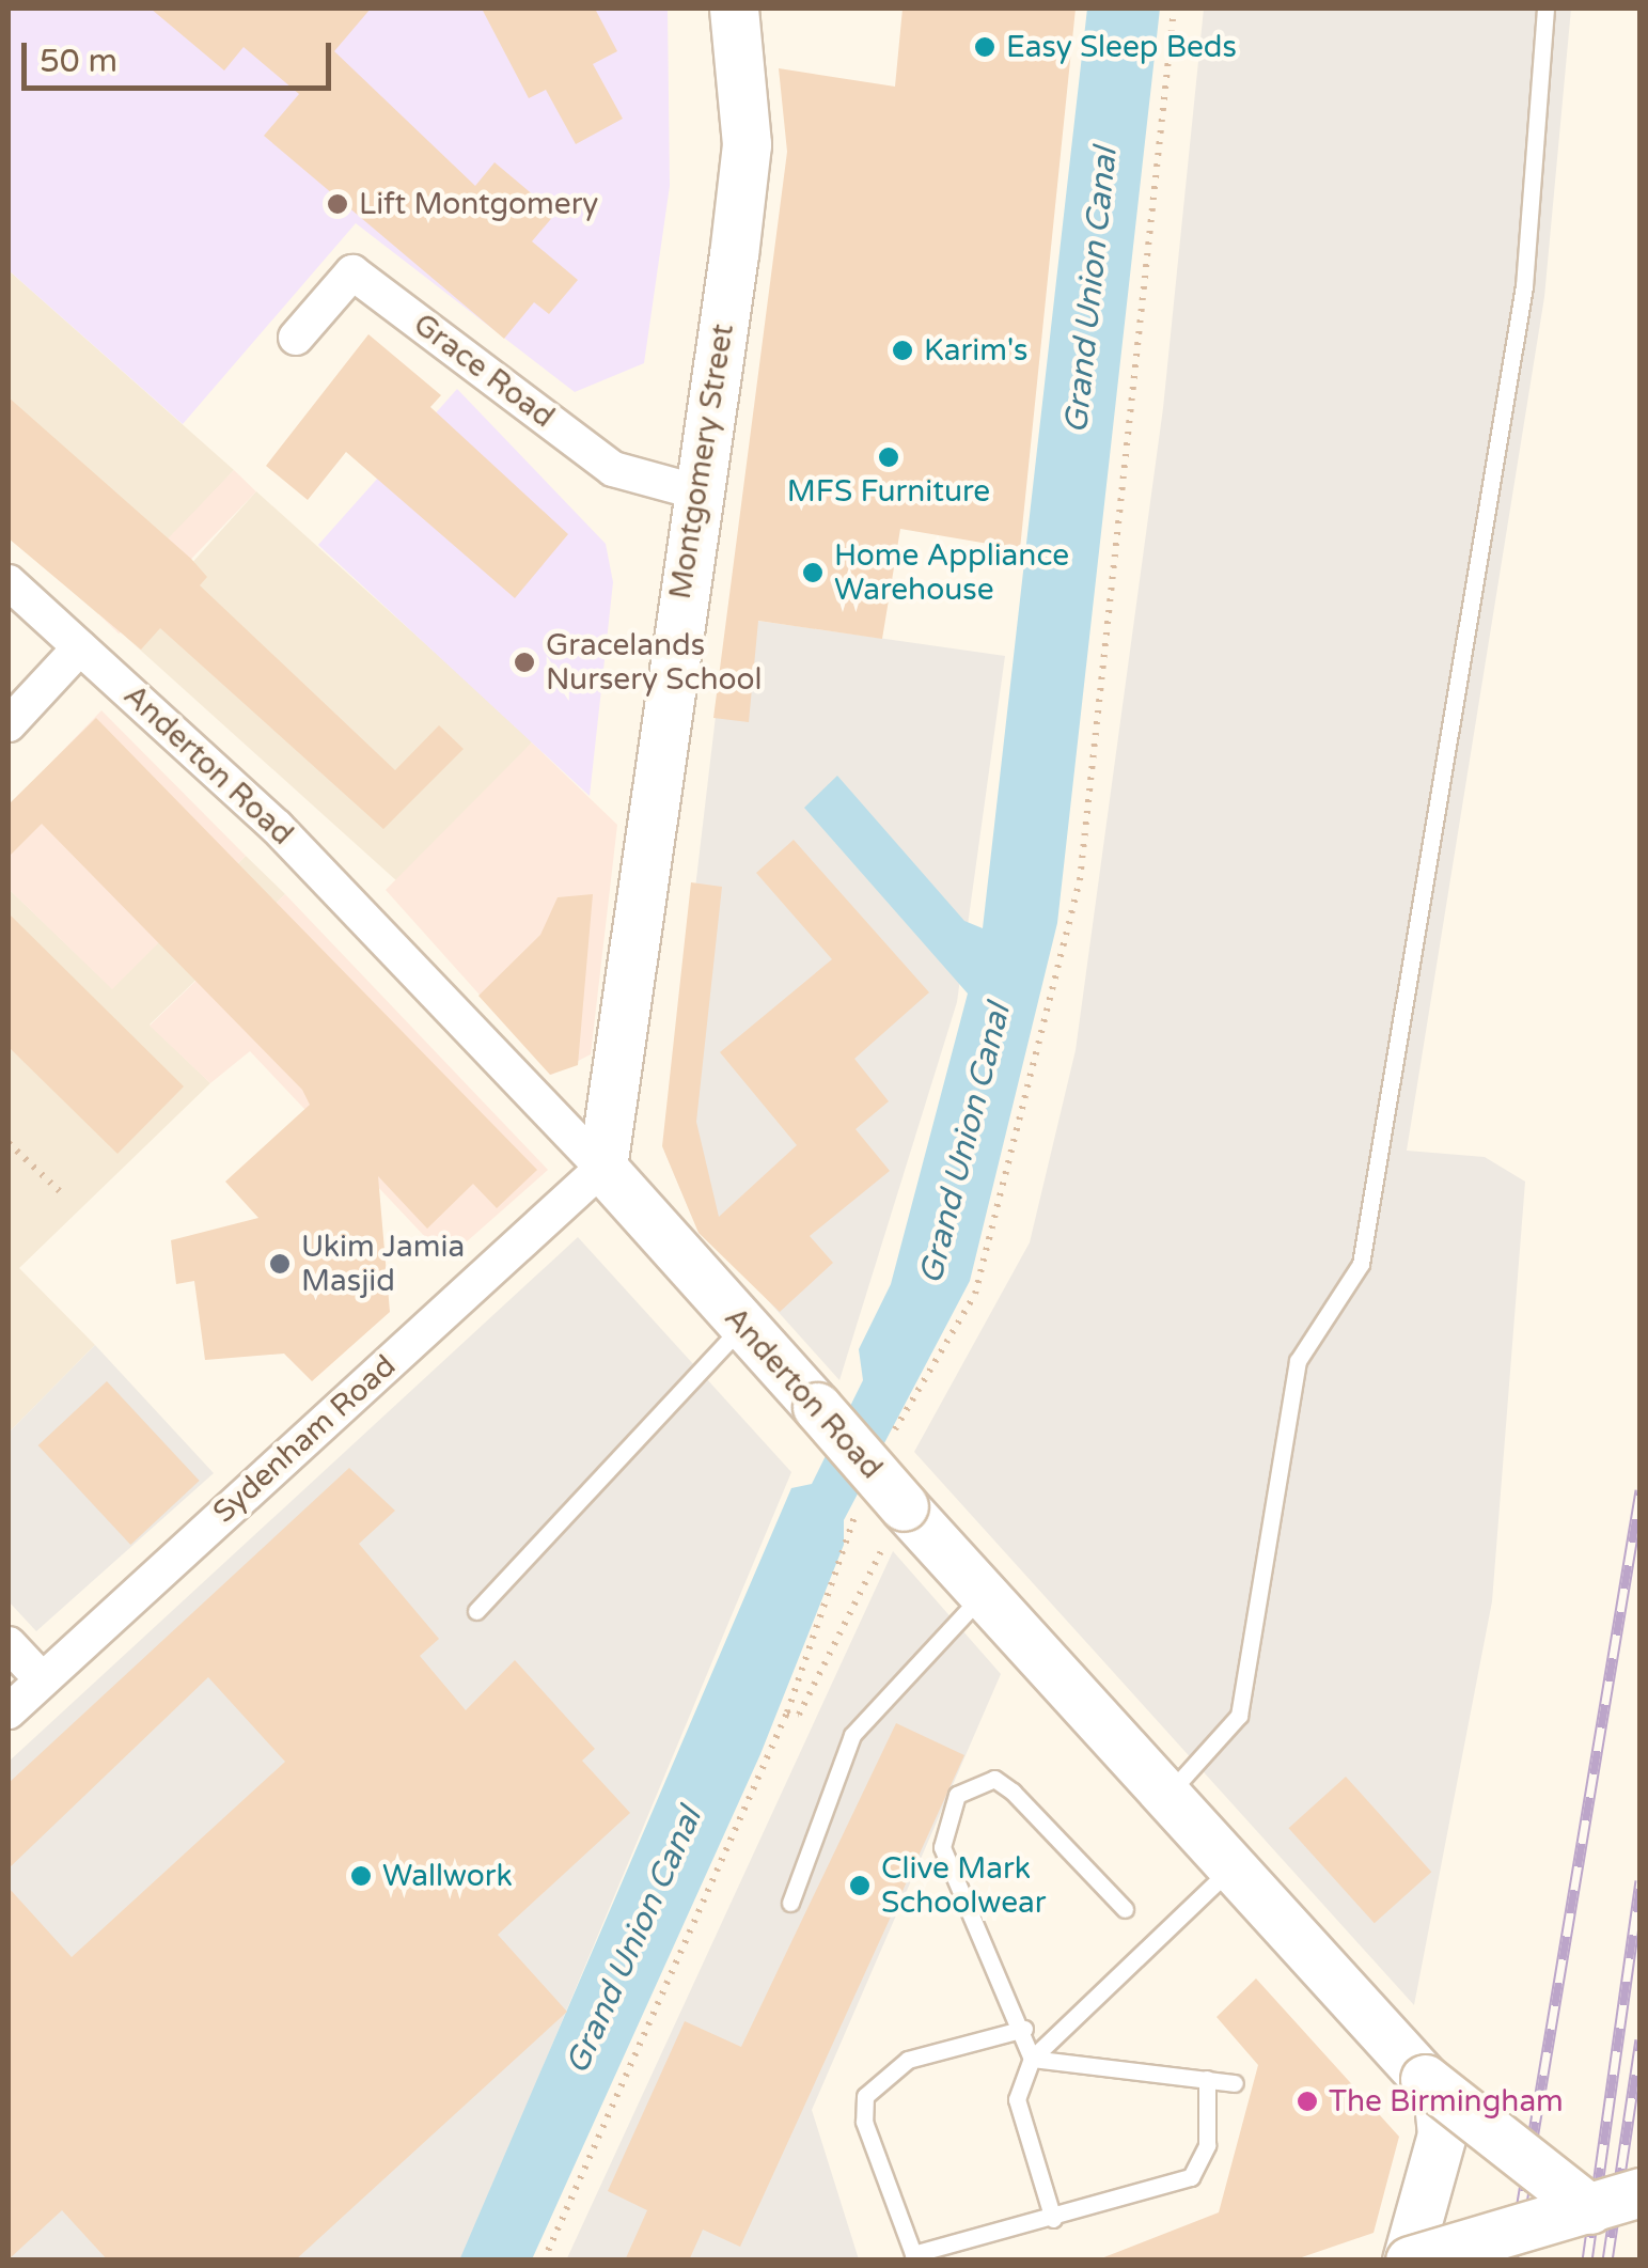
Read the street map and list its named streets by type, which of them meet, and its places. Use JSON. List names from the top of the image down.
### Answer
{
  "streets": {
    "street": [
      "Grace Road",
      "Montgomery Street",
      "Anderton Road",
      "Sydenham Road"
    ]
  },
  "crossings": [
    ["Grace Road", "Montgomery Street"],
    ["Montgomery Street", "Anderton Road"],
    ["Montgomery Street", "Sydenham Road"],
    ["Anderton Road", "Sydenham Road"]
  ],
  "water": ["Grand Union Canal"],
  "places": [
    "Easy Sleep Beds",
    "Lift Montgomery",
    "Karim's",
    "MFS Furniture",
    "Home Appliance Warehouse",
    "Gracelands Nursery School",
    "Ukim Jamia Masjid",
    "Wallwork",
    "Clive Mark Schoolwear",
    "The Birmingham"
  ],
  "scale_bar": "50 m"
}
